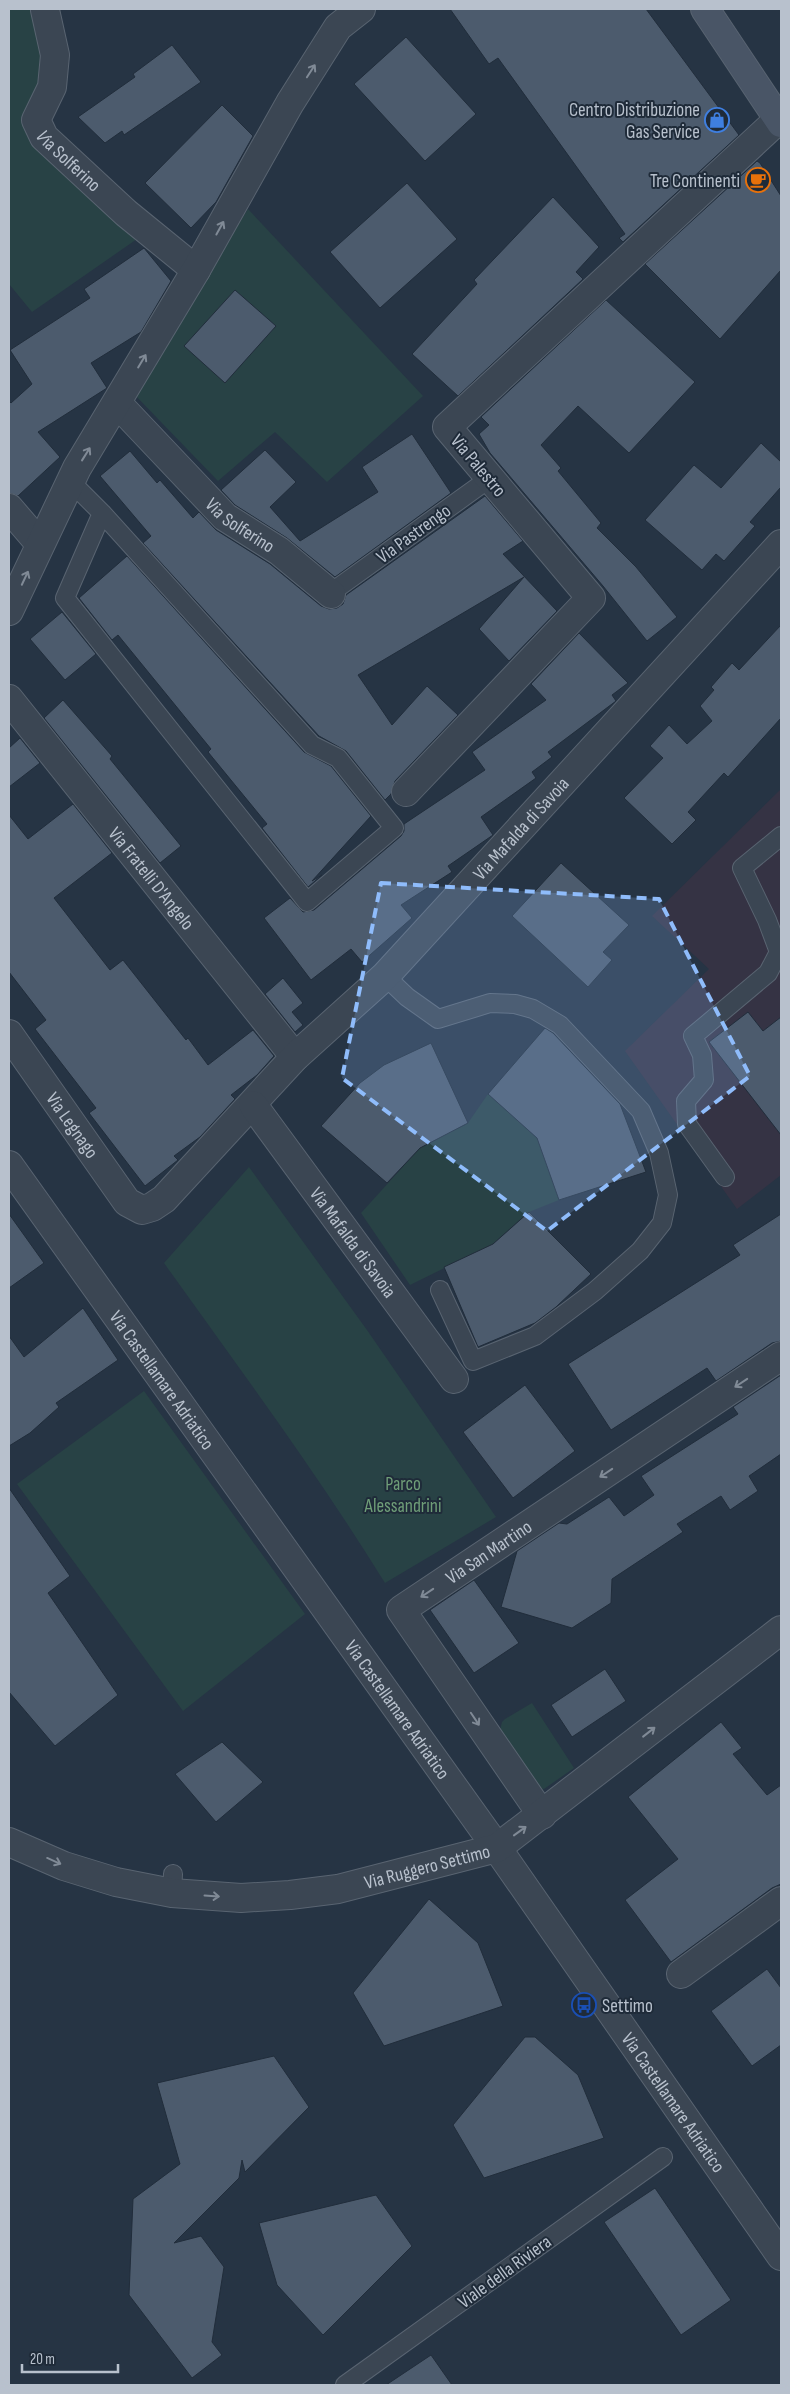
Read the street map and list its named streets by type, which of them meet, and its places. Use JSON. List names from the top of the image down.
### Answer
{
  "streets": {
    "street": [
      "Via Solferino",
      "Via Palestro",
      "Via Mafalda di Savoia",
      "Via Fratelli D'Angelo",
      "Via Legnago",
      "Via Castellamare Adriatico",
      "Via San Martino",
      "Via Ruggero Settimo"
    ],
    "lane": ["Via Pastrengo", "Viale della Riviera"]
  },
  "crossings": [
    ["Via Solferino", "Via Pastrengo"],
    ["Via Palestro", "Via Pastrengo"],
    ["Via Mafalda di Savoia", "Via Fratelli D'Angelo"],
    ["Via Mafalda di Savoia", "Via Legnago"],
    ["Via Castellamare Adriatico", "Via Ruggero Settimo"],
    ["Via San Martino", "Via Ruggero Settimo"]
  ],
  "one_way": ["Via Ruggero Settimo"],
  "parks": ["Parco Alessandrini"],
  "places": {
    "shop": ["Centro Distribuzione Gas Service"],
    "cafe": ["Tre Continenti"],
    "bus stop": ["Settimo"]
  },
  "scale_bar": "20 m"
}
